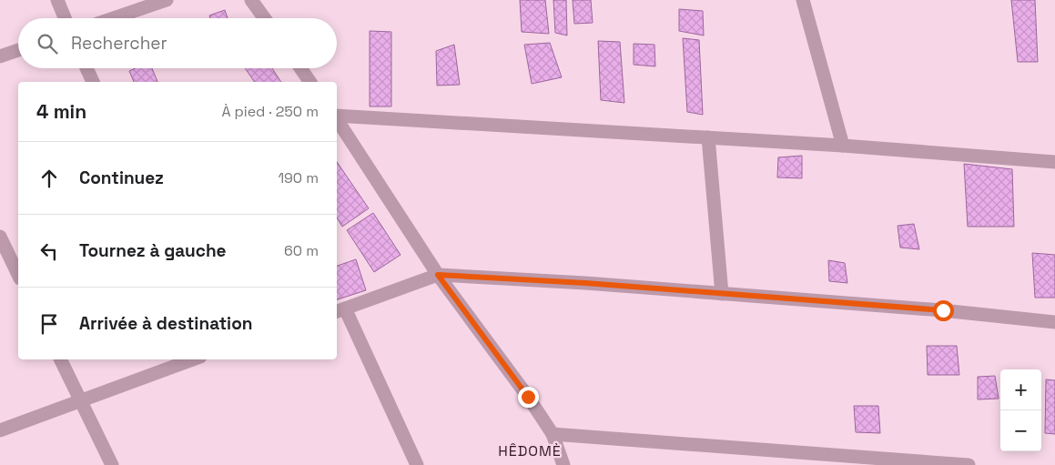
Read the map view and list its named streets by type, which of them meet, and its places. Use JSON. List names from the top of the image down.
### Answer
{
  "districts": ["HÊDOMÈ"],
  "page": {
    "search": "Rechercher",
    "heading": ["4 min", "À pied · 250 m"],
    "list": [
      ["Continuez", "190 m"],
      ["Tournez à gauche", "60 m"],
      "Arrivée à destination"
    ],
    "map_buttons": ["+", "−"]
  }
}
